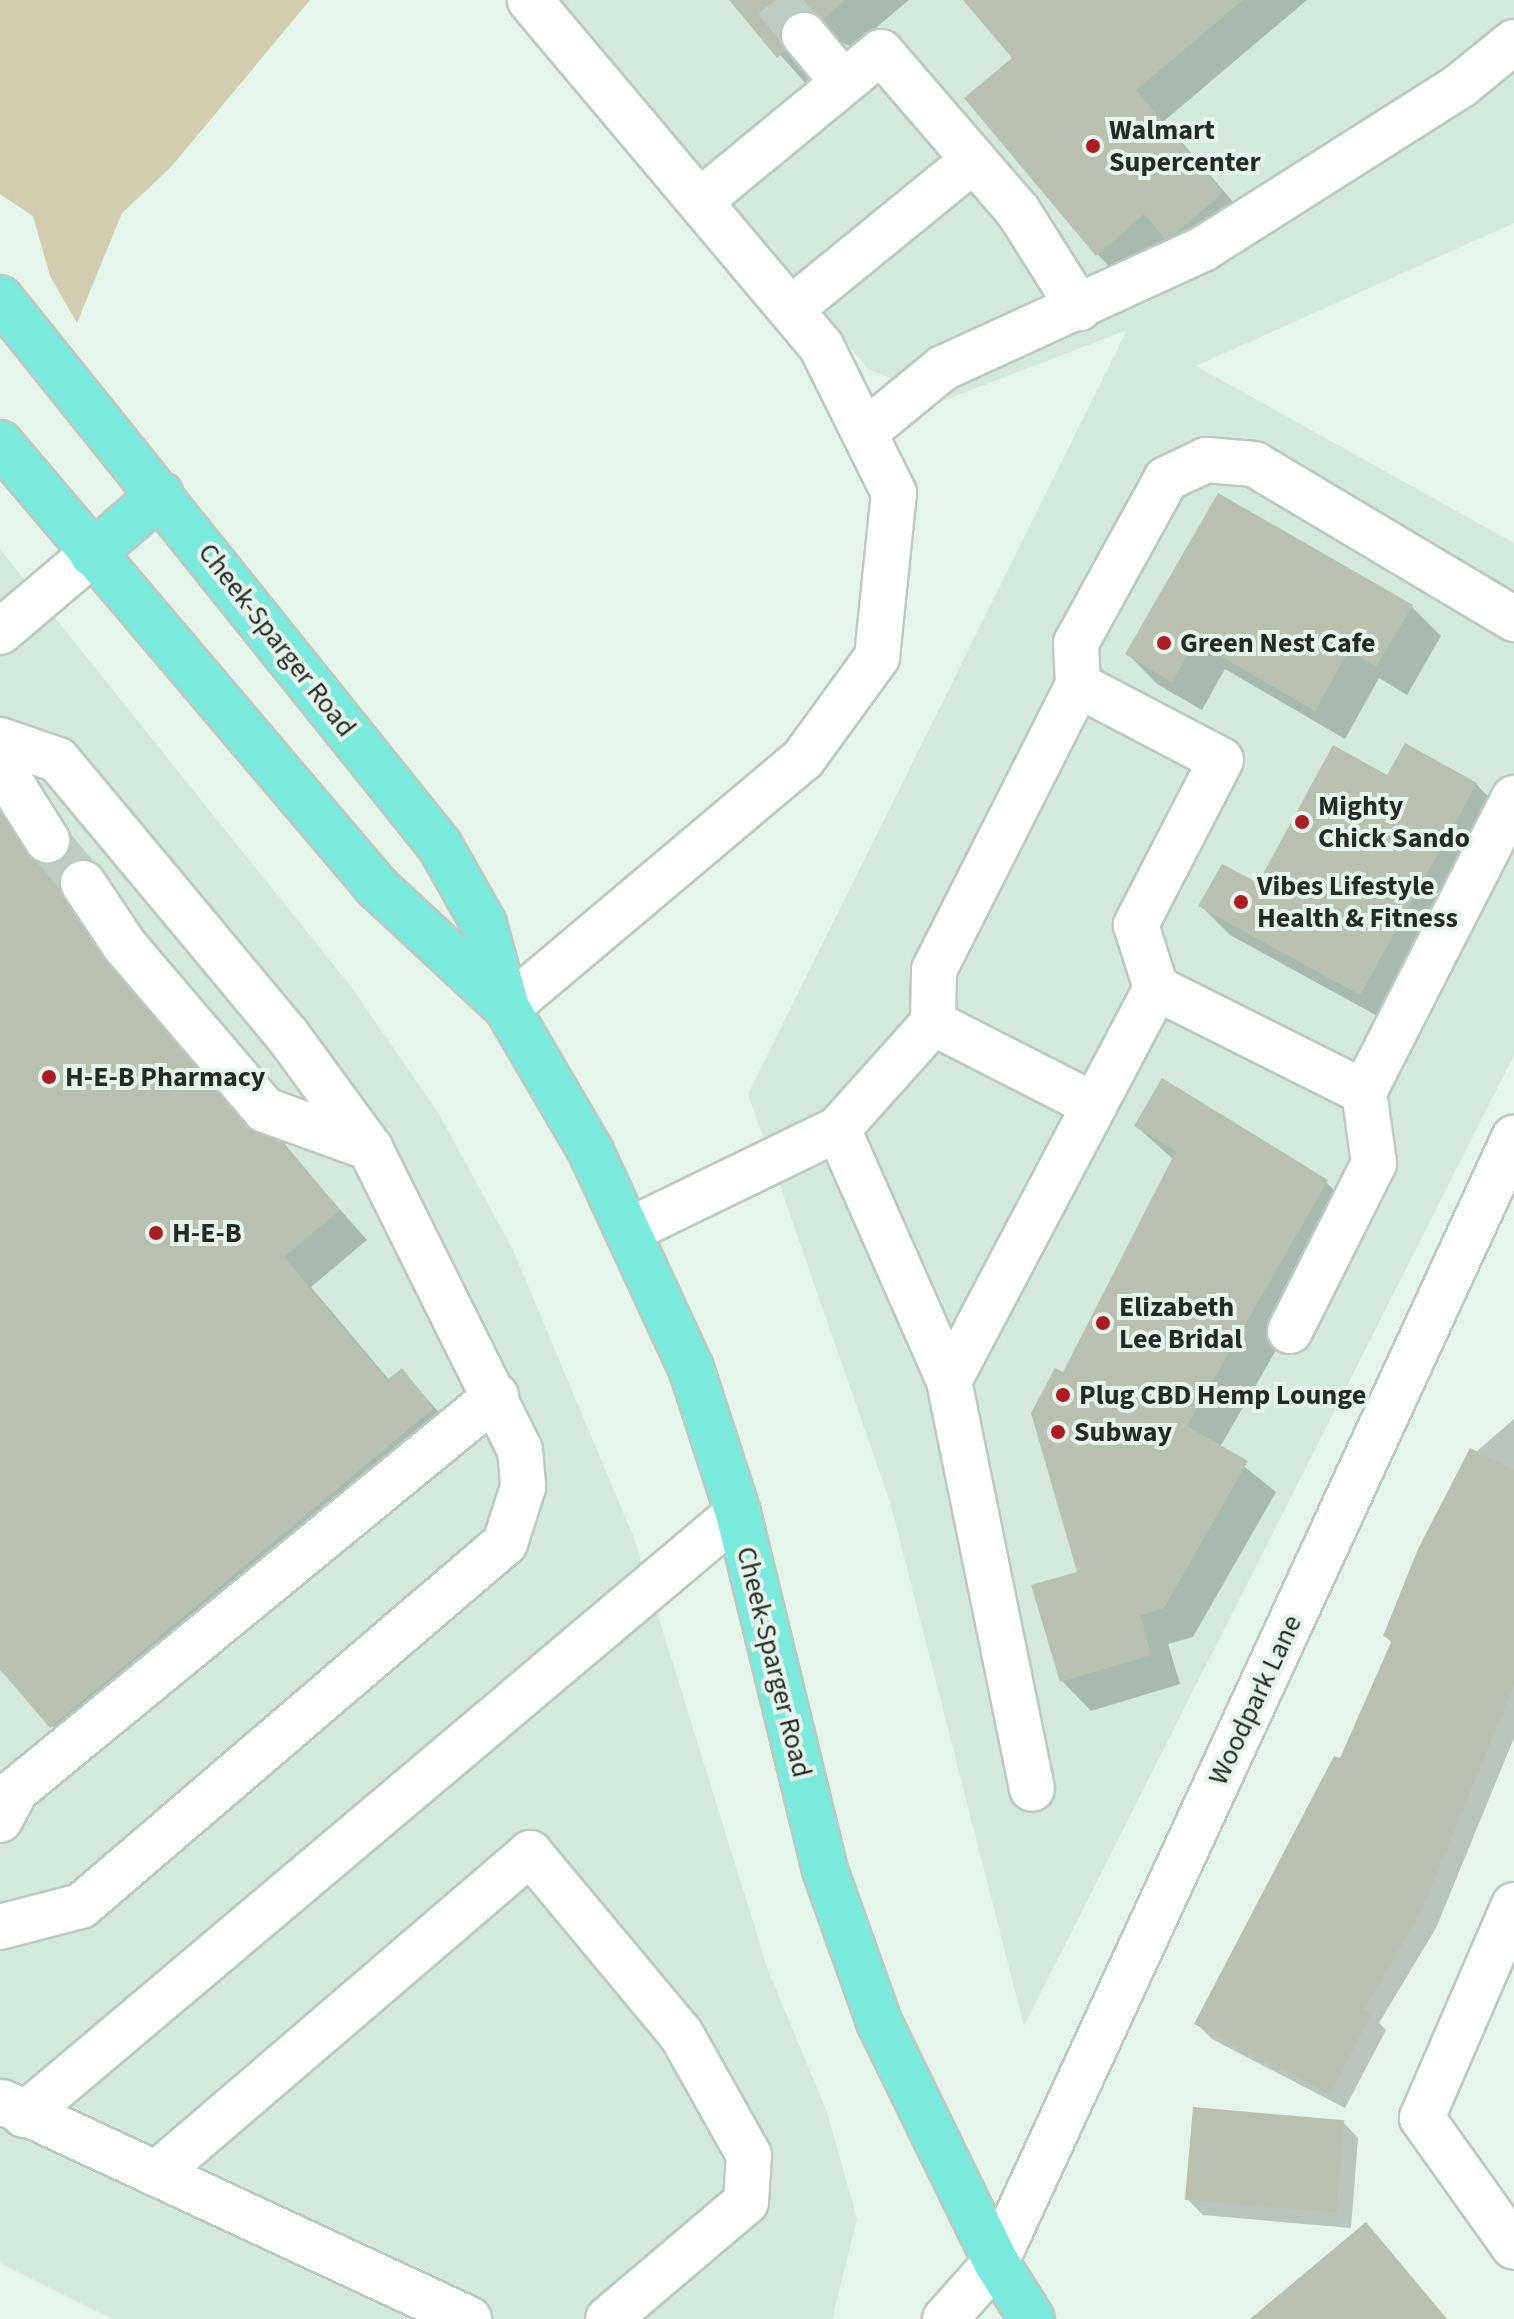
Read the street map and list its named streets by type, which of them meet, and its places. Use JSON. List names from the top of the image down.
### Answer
{
  "streets": {
    "main road": ["Cheek-Sparger Road"],
    "street": ["Woodpark Lane"]
  },
  "crossings": [
    ["Cheek-Sparger Road", "Woodpark Lane"]
  ],
  "places": [
    "Walmart Supercenter",
    "Green Nest Cafe",
    "Mighty Chick Sando",
    "Vibes Lifestyle Health & Fitness",
    "H-E-B Pharmacy",
    "H-E-B",
    "Elizabeth Lee Bridal",
    "Plug CBD Hemp Lounge",
    "Subway"
  ]
}
